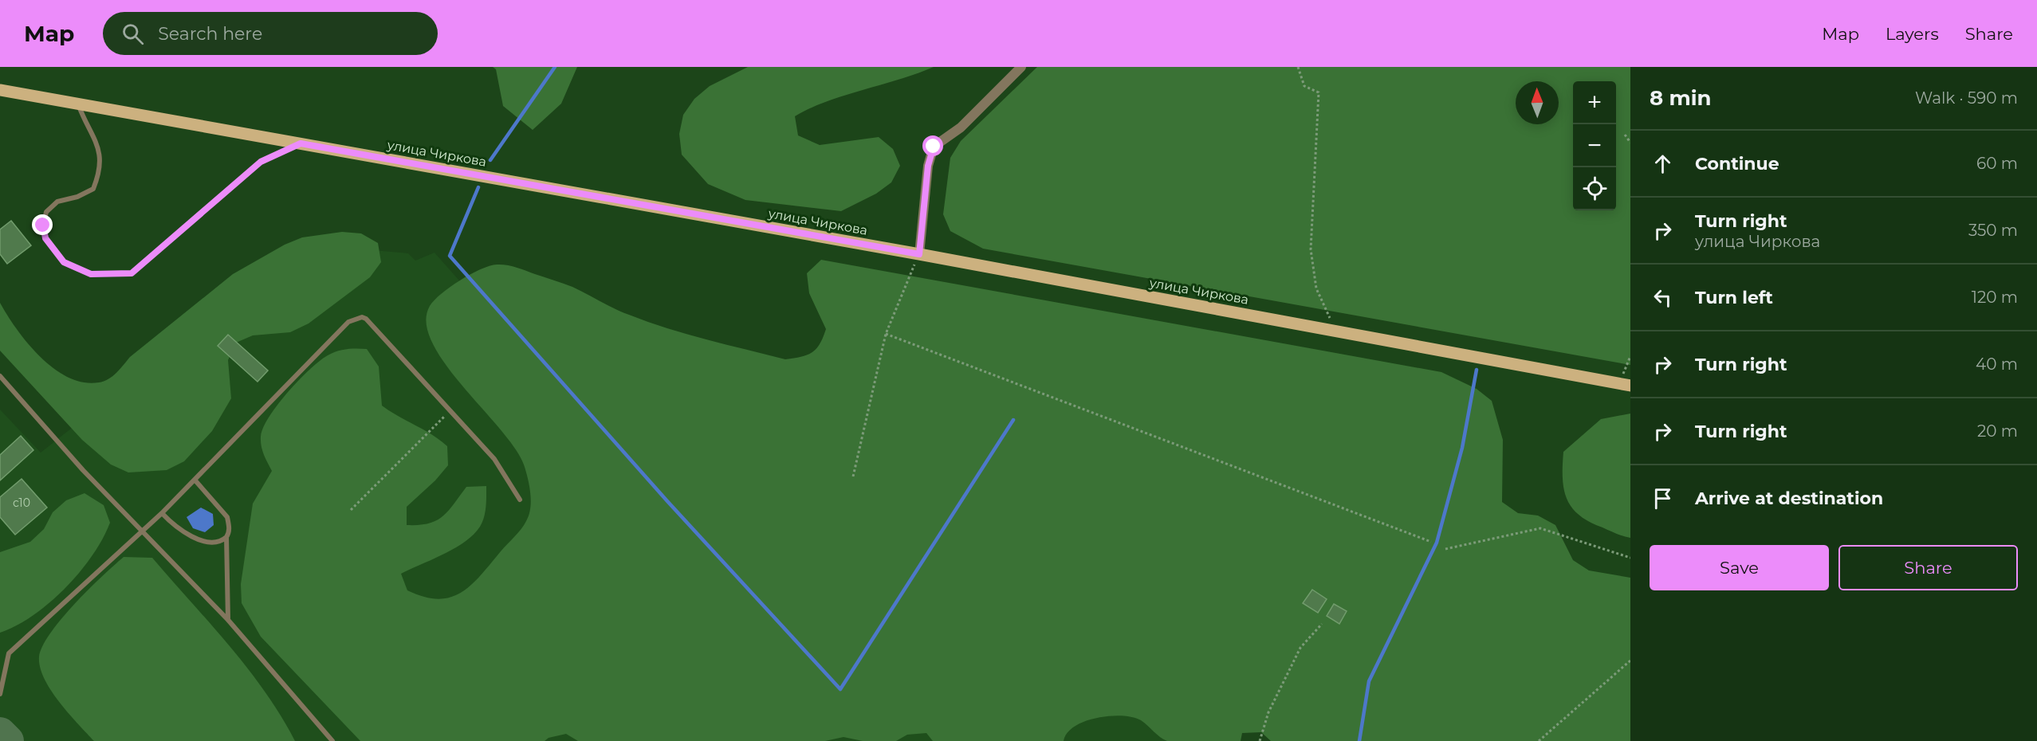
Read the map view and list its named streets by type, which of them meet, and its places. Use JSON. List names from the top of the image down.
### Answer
{
  "streets": {
    "main road": ["улица Чиркова"]
  },
  "house_numbers": ["с10"],
  "north": "top",
  "page": {
    "header": "Map",
    "search": "Search here",
    "nav": ["Map", "Layers", "Share"],
    "heading": ["8 min", "Walk · 590 m"],
    "map_buttons": ["+", "−"],
    "list": [
      ["Continue", "60 m"],
      ["Turn right", "улица Чиркова", "350 m"],
      ["Turn left", "120 m"],
      ["Turn right", "40 m"],
      ["Turn right", "20 m"],
      "Arrive at destination"
    ],
    "buttons": ["Save", "Share"]
  }
}
